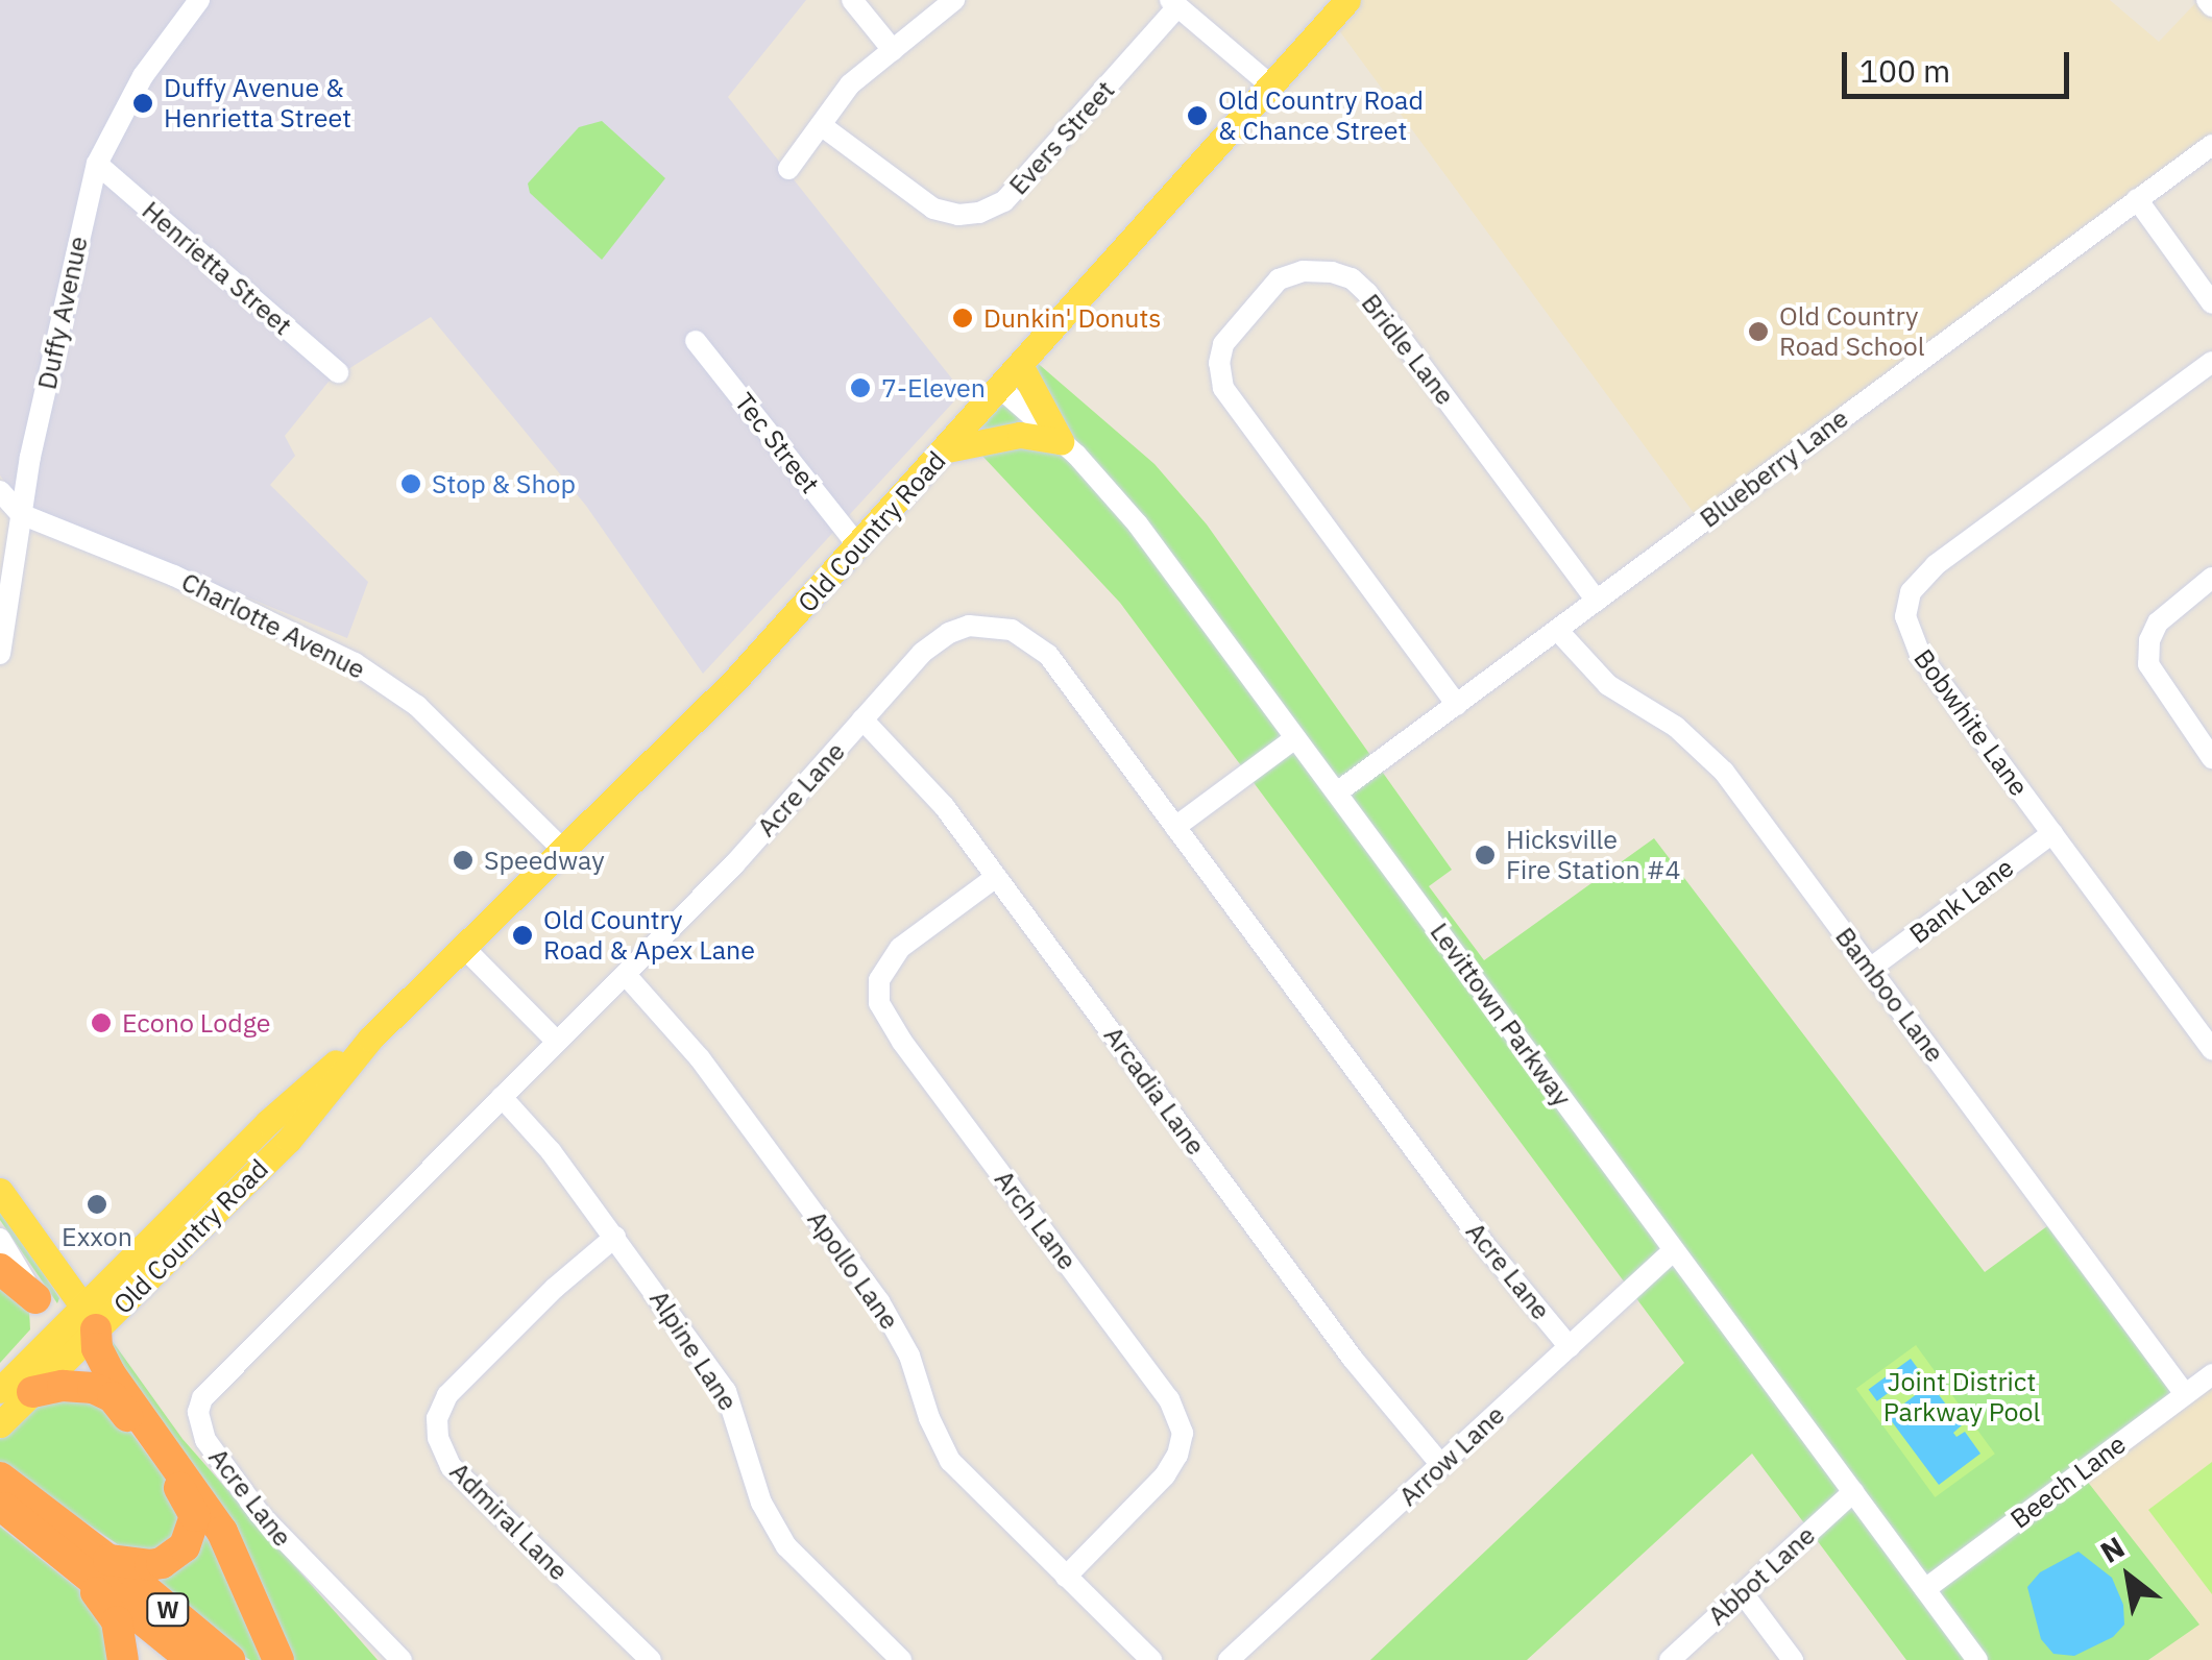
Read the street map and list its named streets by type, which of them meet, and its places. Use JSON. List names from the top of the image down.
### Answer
{
  "streets": {
    "highway": ["W"],
    "main road": ["Old Country Road"],
    "street": [
      "Evers Street",
      "Henrietta Street",
      "Duffy Avenue",
      "Bridle Lane",
      "Tec Street",
      "Blueberry Lane",
      "Charlotte Avenue",
      "Bobwhite Lane",
      "Acre Lane",
      "Bank Lane",
      "Bamboo Lane",
      "Levittown Parkway",
      "Arcadia Lane",
      "Arch Lane",
      "Apollo Lane",
      "Alpine Lane",
      "Arrow Lane",
      "Beech Lane",
      "Admiral Lane",
      "Abbot Lane"
    ]
  },
  "crossings": [
    ["Henrietta Street", "Duffy Avenue"],
    ["Duffy Avenue", "Charlotte Avenue"],
    ["Bridle Lane", "Blueberry Lane"],
    ["Tec Street", "Old Country Road"],
    ["Blueberry Lane", "Bamboo Lane"],
    ["Blueberry Lane", "Levittown Parkway"],
    ["Old Country Road", "Charlotte Avenue"],
    ["Old Country Road", "Levittown Parkway"],
    ["Bobwhite Lane", "Bank Lane"],
    ["Acre Lane", "Arcadia Lane"],
    ["Acre Lane", "Apollo Lane"],
    ["Acre Lane", "Alpine Lane"],
    ["Acre Lane", "Arrow Lane"],
    ["Bank Lane", "Bamboo Lane"],
    ["Bamboo Lane", "Beech Lane"],
    ["Levittown Parkway", "Arrow Lane"],
    ["Levittown Parkway", "Beech Lane"],
    ["Levittown Parkway", "Abbot Lane"],
    ["Arcadia Lane", "Arch Lane"],
    ["Arcadia Lane", "Arrow Lane"],
    ["Arch Lane", "Apollo Lane"],
    ["Alpine Lane", "Admiral Lane"]
  ],
  "parks": ["Joint District Parkway Pool"],
  "places": [
    "Duffy Avenue & Henrietta Street",
    "Old Country Road & Chance Street",
    "Dunkin' Donuts",
    "Old Country Road School",
    "7-Eleven",
    "Stop & Shop",
    "Hicksville Fire Station #4",
    "Speedway",
    "Old Country Road & Apex Lane",
    "Econo Lodge",
    "Exxon"
  ],
  "scale_bar": "100 m",
  "north": "top left"
}
